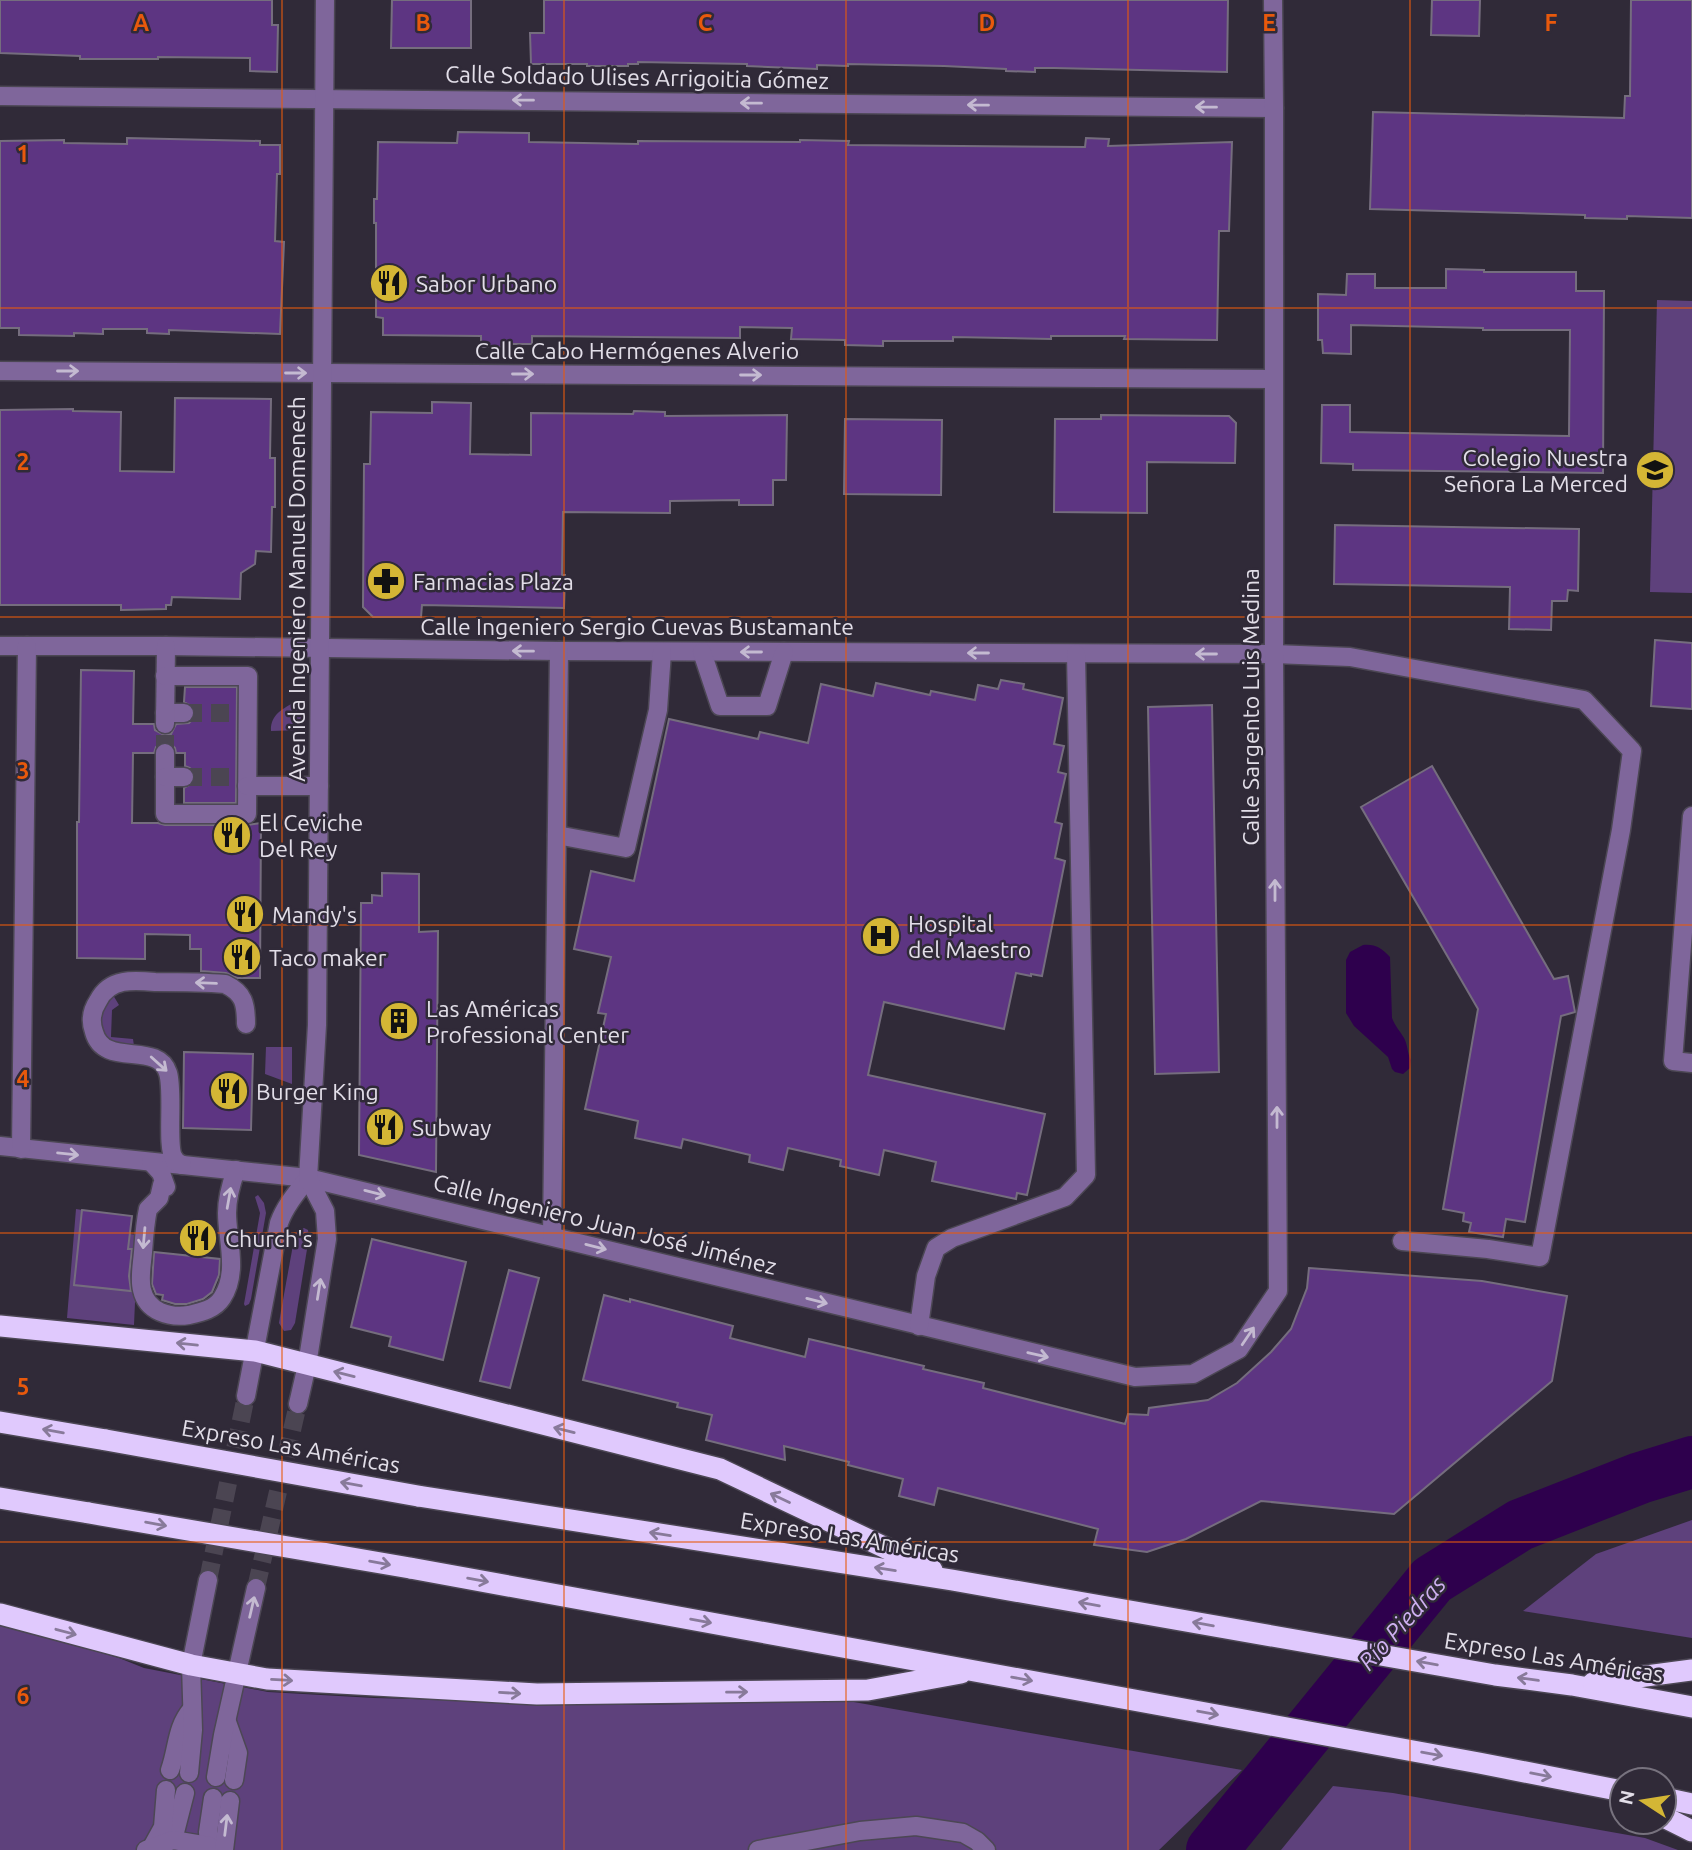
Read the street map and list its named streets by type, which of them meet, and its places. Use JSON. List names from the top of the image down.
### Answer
{
  "streets": {
    "highway": ["Expreso Las Américas"],
    "street": [
      "Calle Soldado Ulises Arrigoitia Gómez",
      "Calle Cabo Hermógenes Alverio",
      "Avenida Ingeniero Manuel Domenech",
      "Calle Ingeniero Sergio Cuevas Bustamante",
      "Calle Sargento Luis Medina",
      "Calle Ingeniero Juan José Jiménez"
    ]
  },
  "crossings": [
    ["Calle Soldado Ulises Arrigoitia Gómez", "Avenida Ingeniero Manuel Domenech"],
    ["Calle Soldado Ulises Arrigoitia Gómez", "Calle Sargento Luis Medina"],
    ["Calle Cabo Hermógenes Alverio", "Avenida Ingeniero Manuel Domenech"],
    ["Calle Cabo Hermógenes Alverio", "Calle Sargento Luis Medina"],
    ["Avenida Ingeniero Manuel Domenech", "Calle Ingeniero Sergio Cuevas Bustamante"],
    ["Avenida Ingeniero Manuel Domenech", "Calle Ingeniero Juan José Jiménez"],
    ["Calle Ingeniero Sergio Cuevas Bustamante", "Calle Sargento Luis Medina"],
    ["Calle Sargento Luis Medina", "Calle Ingeniero Juan José Jiménez"]
  ],
  "one_way": [
    "Calle Soldado Ulises Arrigoitia Gómez",
    "Calle Cabo Hermógenes Alverio",
    "Calle Ingeniero Sergio Cuevas Bustamante",
    "Calle Sargento Luis Medina",
    "Calle Ingeniero Juan José Jiménez"
  ],
  "water": ["Río Piedras"],
  "places": {
    "restaurant": [
      "Sabor Urbano",
      "El Ceviche Del Rey",
      "Mandy's",
      "Taco maker",
      "Burger King",
      "Subway",
      "Church's"
    ],
    "school or university": ["Colegio Nuestra Señora La Merced"],
    "pharmacy": ["Farmacias Plaza"],
    "hospital": ["Hospital del Maestro"],
    "building": ["Las Américas Professional Center"]
  },
  "north": "left",
  "grid": {
    "columns": [
      "A",
      "B",
      "C",
      "D",
      "E",
      "F"
    ],
    "rows": [
      "1",
      "2",
      "3",
      "4",
      "5",
      "6"
    ]
  }
}
